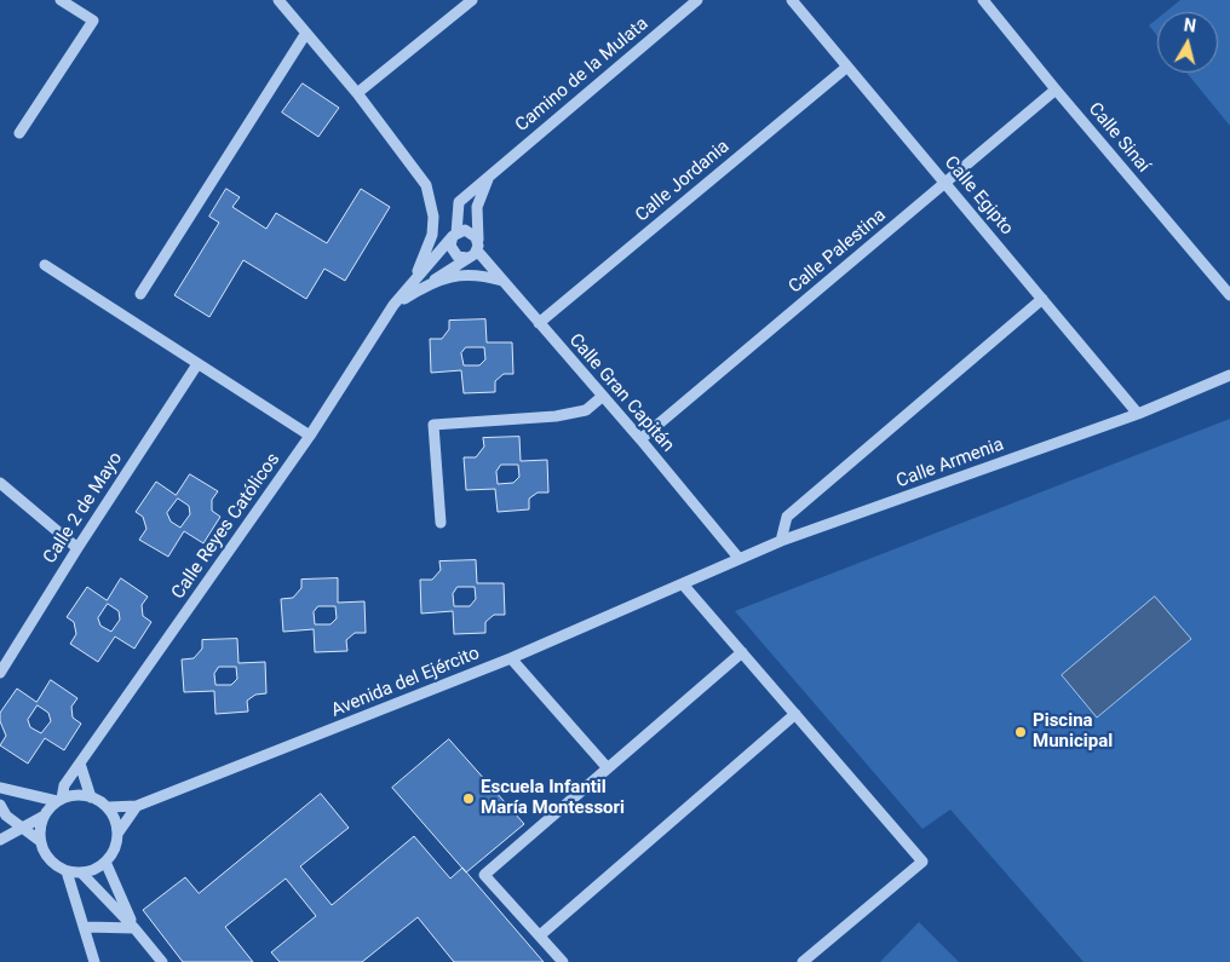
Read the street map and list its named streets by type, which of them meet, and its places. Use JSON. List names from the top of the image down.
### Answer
{
  "streets": {
    "street": [
      "Camino de la Mulata",
      "Calle Sinaí",
      "Calle Jordania",
      "Calle Egipto",
      "Calle Palestina",
      "Calle Gran Capitán",
      "Calle Armenia",
      "Calle 2 de Mayo",
      "Calle Reyes Católicos",
      "Avenida del Ejército"
    ]
  },
  "crossings": [
    ["Camino de la Mulata", "Calle Gran Capitán"],
    ["Camino de la Mulata", "Calle Reyes Católicos"],
    ["Calle Sinaí", "Calle Palestina"],
    ["Calle Jordania", "Calle Egipto"],
    ["Calle Jordania", "Calle Gran Capitán"],
    ["Calle Egipto", "Calle Palestina"],
    ["Calle Egipto", "Calle Armenia"],
    ["Calle Palestina", "Calle Gran Capitán"],
    ["Calle Gran Capitán", "Calle Armenia"],
    ["Calle Gran Capitán", "Calle Reyes Católicos"],
    ["Calle Armenia", "Avenida del Ejército"],
    ["Calle Reyes Católicos", "Avenida del Ejército"]
  ],
  "places": ["Piscina Municipal", "Escuela Infantil María Montessori"],
  "north": "top"
}
